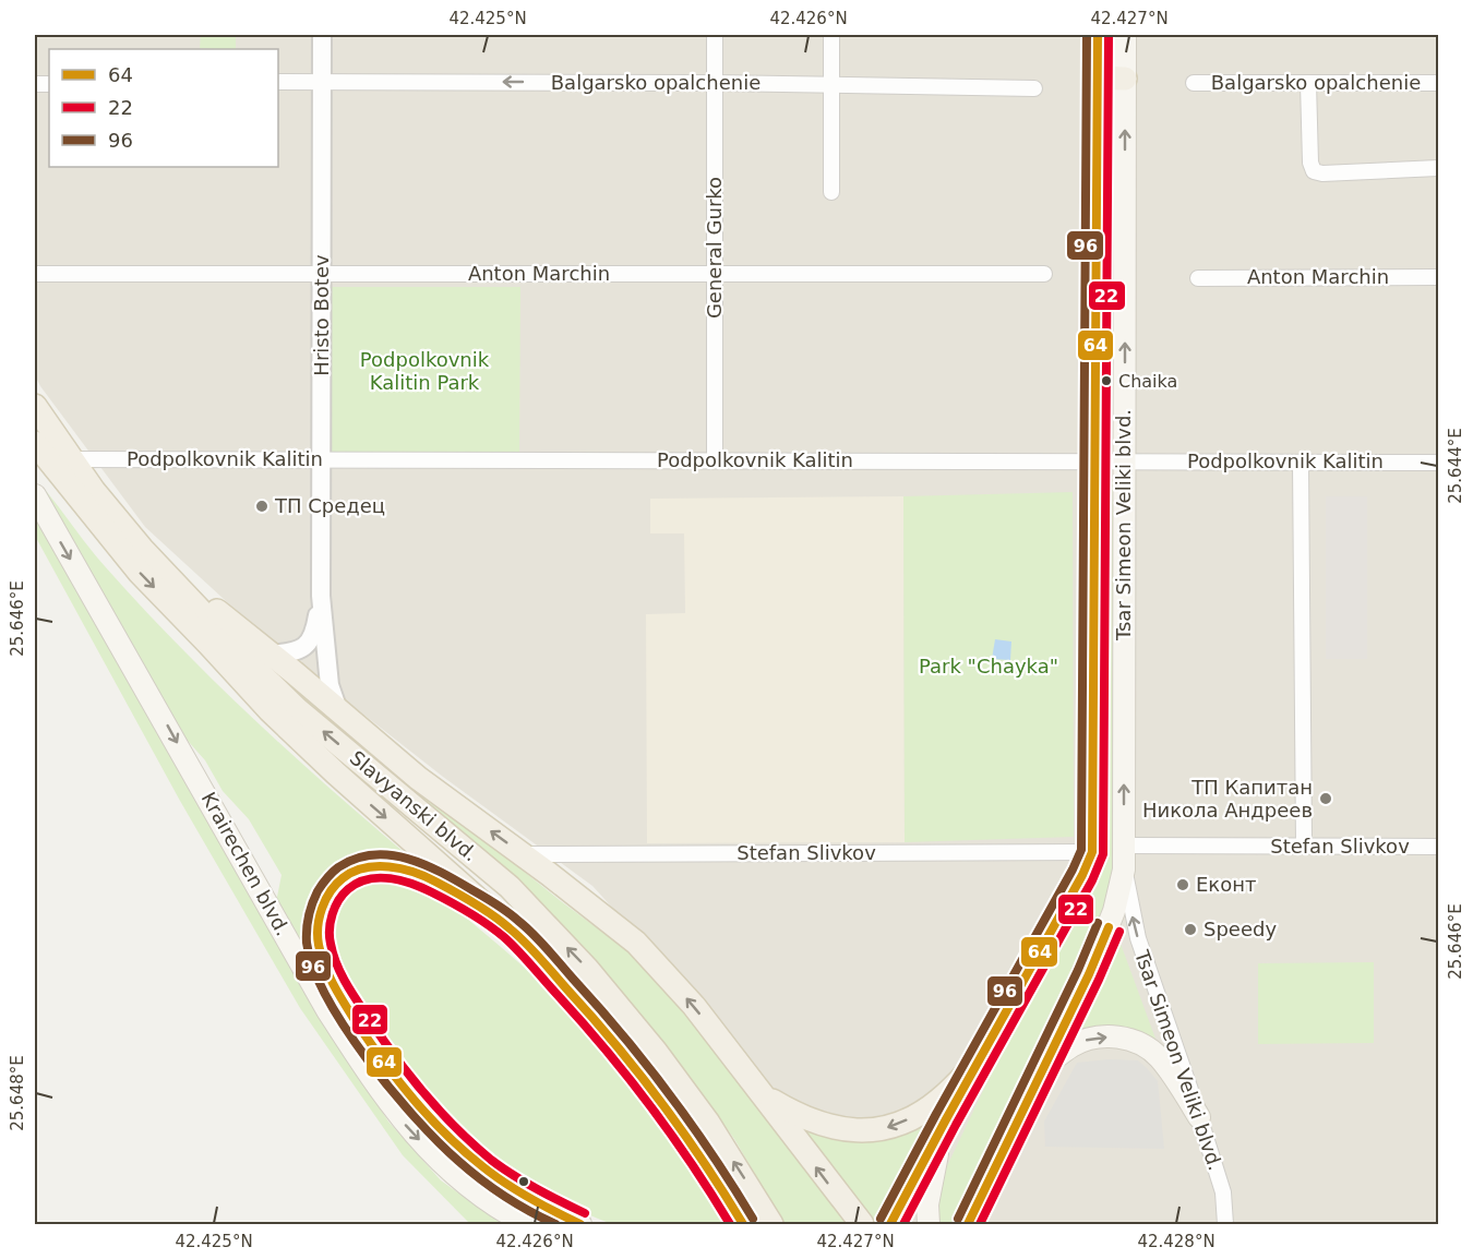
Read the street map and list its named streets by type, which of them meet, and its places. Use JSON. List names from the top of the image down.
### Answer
{
  "streets": {
    "main road": ["Tsar Simeon Veliki blvd.", "Slavyanski blvd.", "Krairechen blvd."],
    "street": [
      "Balgarsko opalchenie",
      "General Gurko",
      "Anton Marchin",
      "Hristo Botev",
      "Podpolkovnik Kalitin",
      "Stefan Slivkov"
    ]
  },
  "crossings": [
    ["Balgarsko opalchenie", "General Gurko"],
    ["Balgarsko opalchenie", "Hristo Botev"],
    ["General Gurko", "Anton Marchin"],
    ["General Gurko", "Podpolkovnik Kalitin"],
    ["Anton Marchin", "Hristo Botev"],
    ["Hristo Botev", "Podpolkovnik Kalitin"],
    ["Podpolkovnik Kalitin", "Tsar Simeon Veliki blvd."],
    ["Podpolkovnik Kalitin", "Slavyanski blvd."],
    ["Tsar Simeon Veliki blvd.", "Stefan Slivkov"],
    ["Slavyanski blvd.", "Krairechen blvd."]
  ],
  "one_way": ["Balgarsko opalchenie"],
  "parks": ["Podpolkovnik Kalitin Park", "Park \"Chayka\""],
  "places": [
    "Chaika",
    "ТП Средец",
    "ТП Капитан Никола Андреев",
    "Еконт",
    "Speedy"
  ],
  "lines": ["transit line 64", "transit line 22", "transit line 96"],
  "legend": ["64", "22", "96"],
  "coordinates": [
    "42.425°N",
    "42.426°N",
    "42.427°N",
    "25.644°E",
    "25.646°E",
    "25.648°E",
    "42.428°N"
  ]
}
